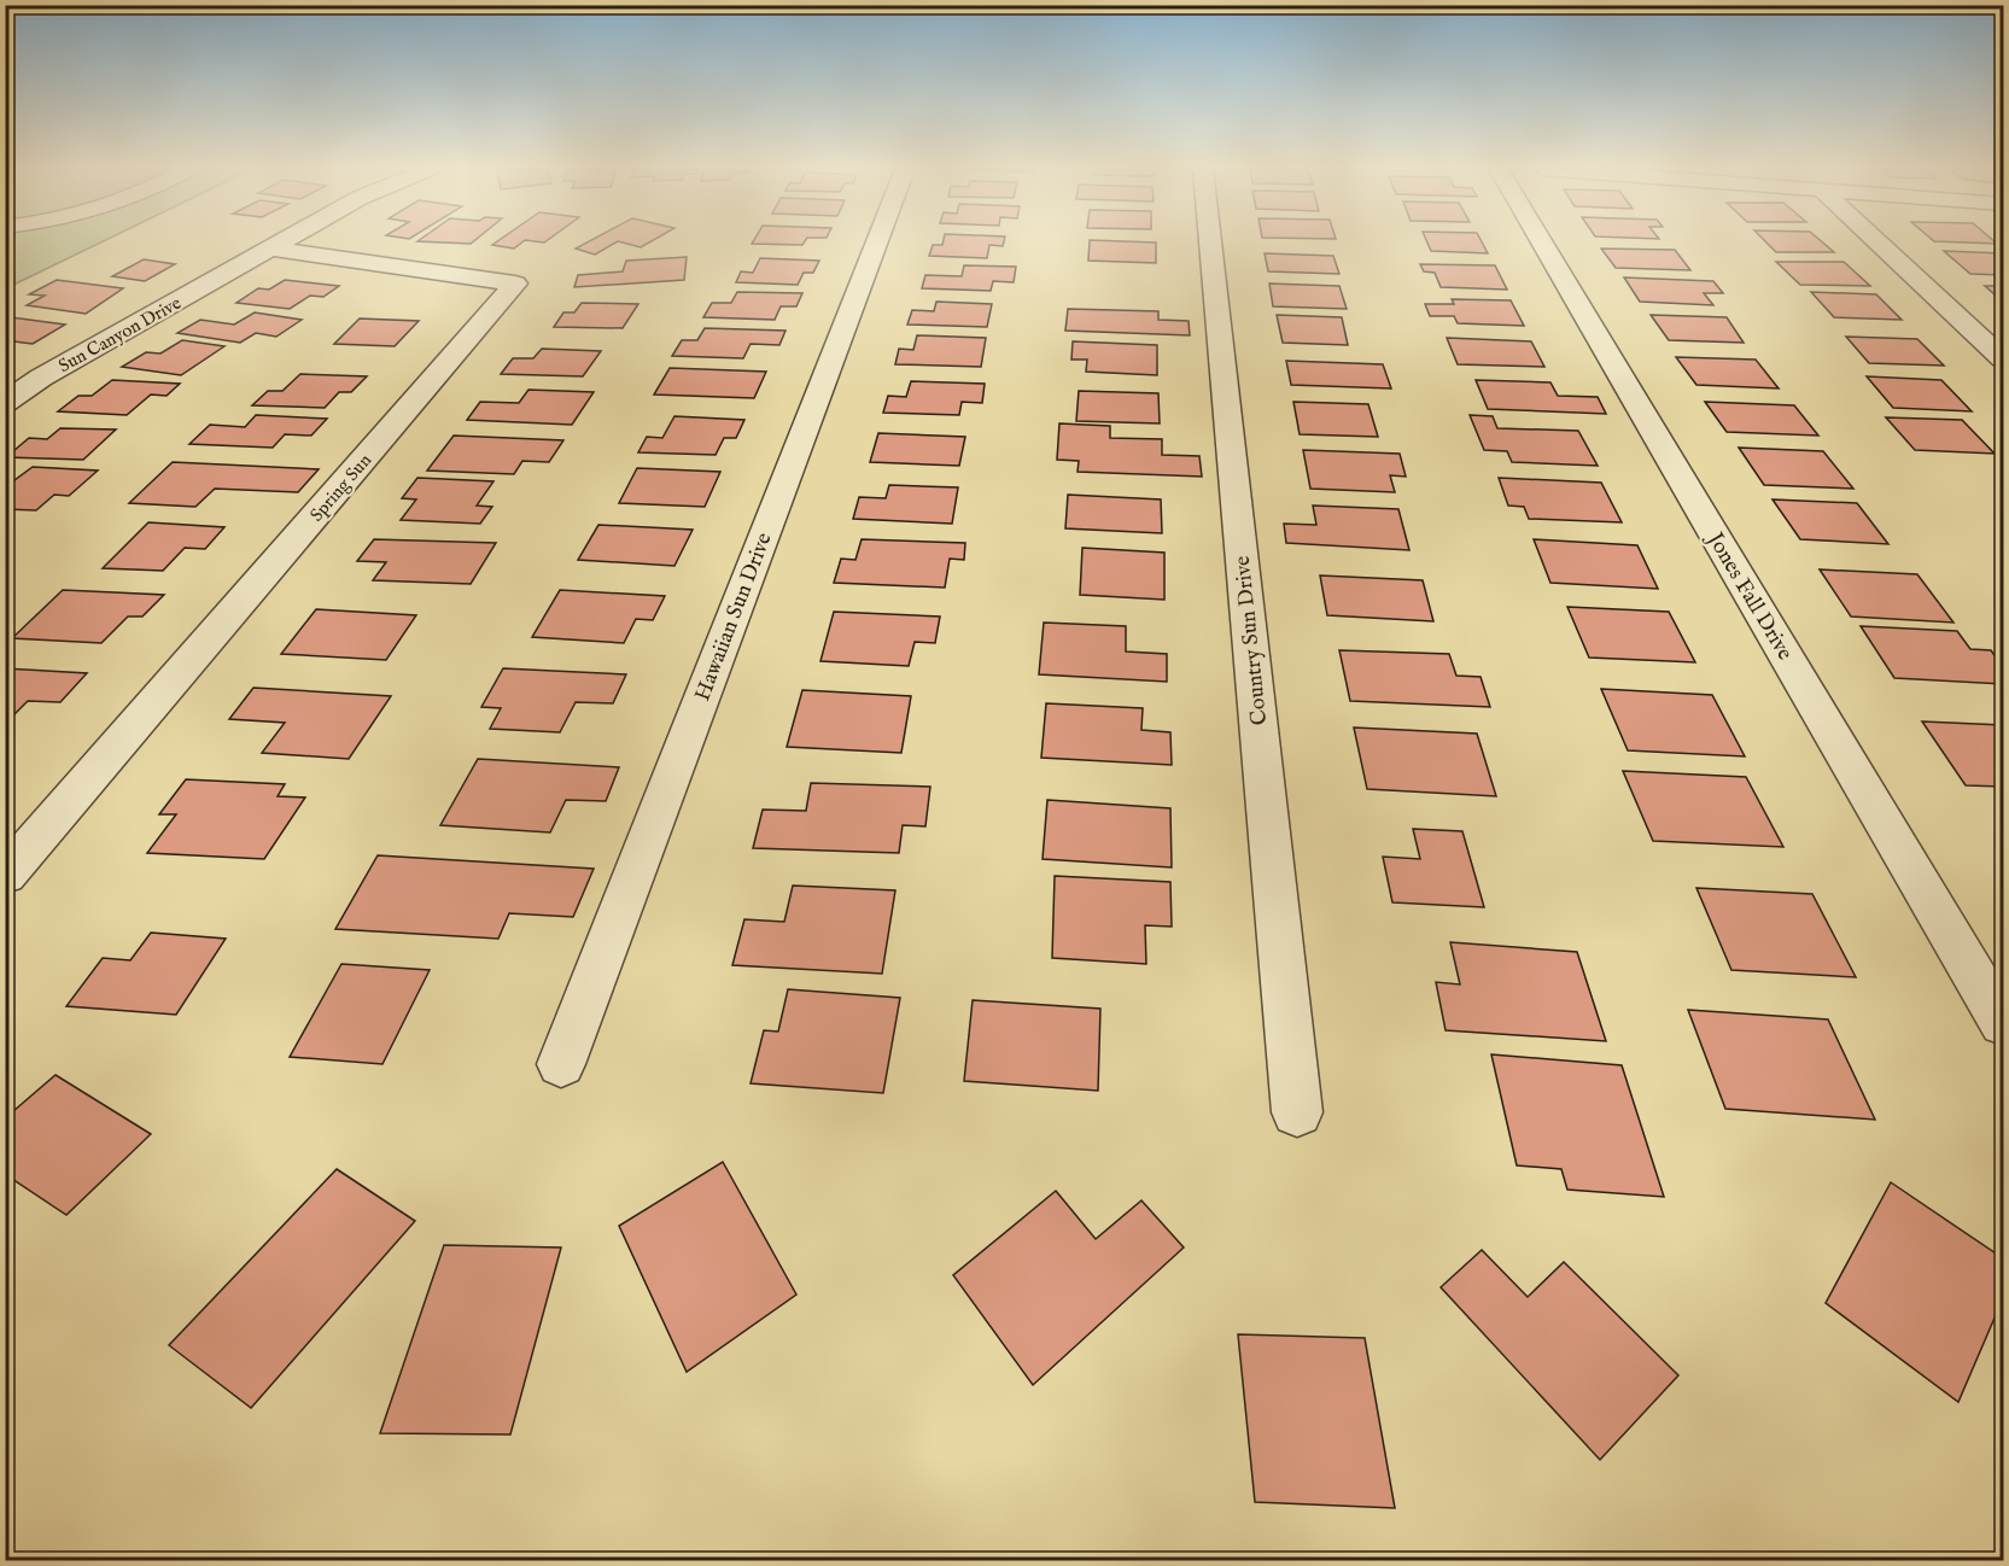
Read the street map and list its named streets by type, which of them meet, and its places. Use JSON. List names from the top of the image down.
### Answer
{
  "streets": {
    "street": [
      "Sun Canyon Drive",
      "Spring Sun",
      "Jones Fall Drive",
      "Hawaiian Sun Drive",
      "Country Sun Drive"
    ]
  },
  "crossings": [
    ["Sun Canyon Drive", "Spring Sun"]
  ]
}
